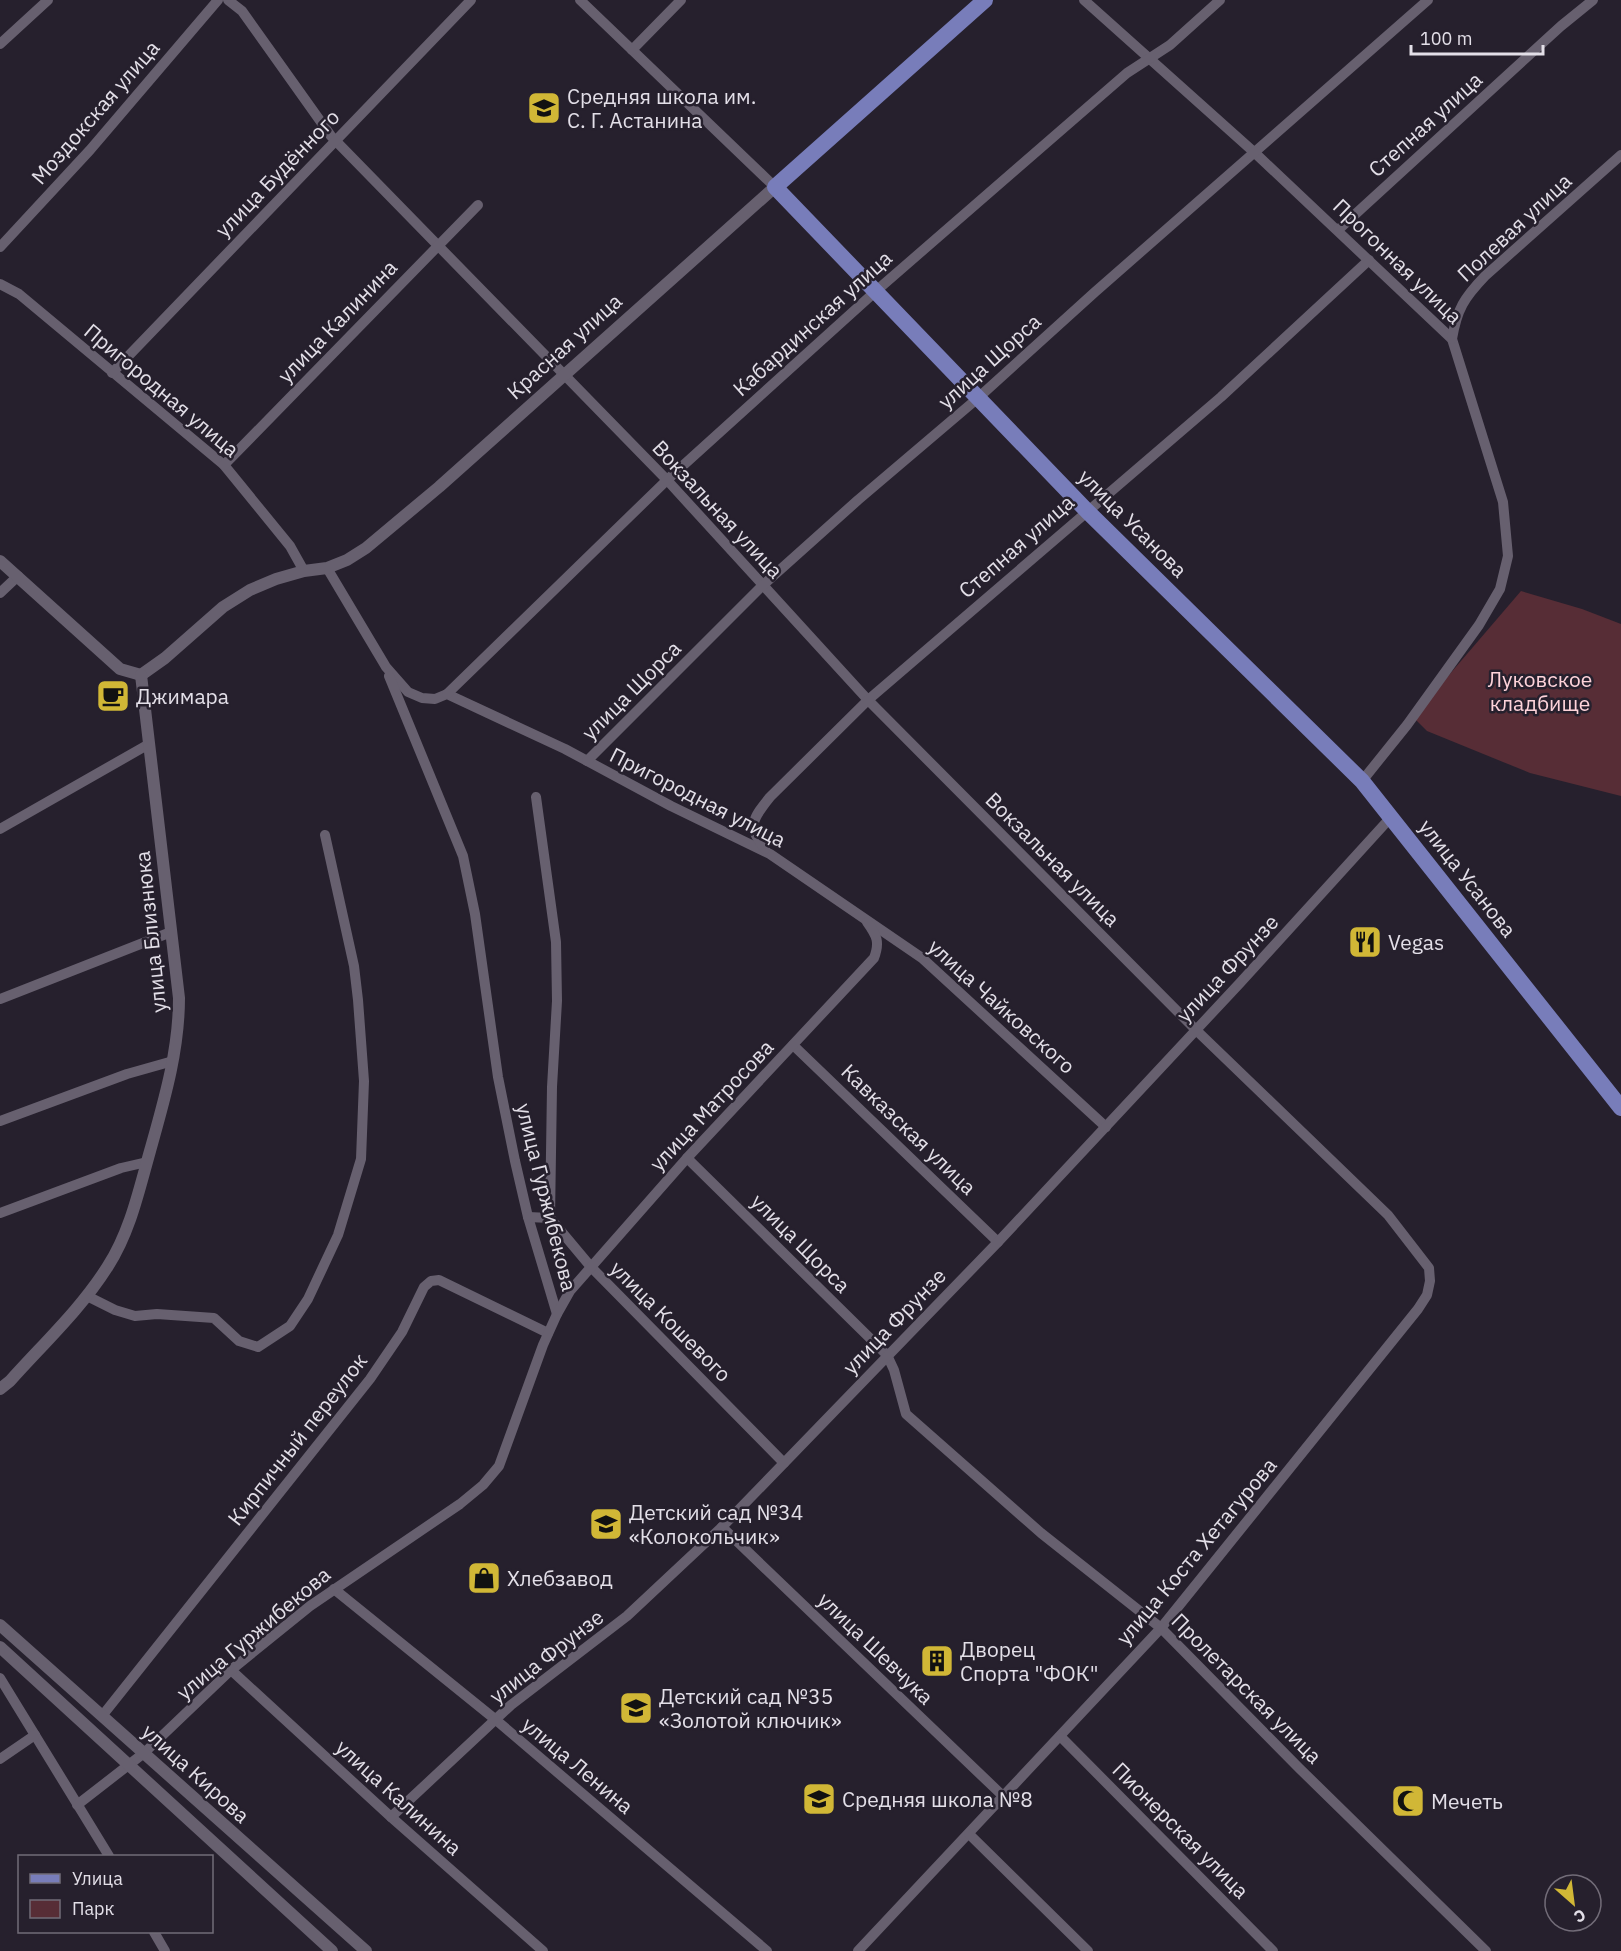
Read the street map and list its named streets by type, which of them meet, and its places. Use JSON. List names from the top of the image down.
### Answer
{
  "streets": {
    "main road": ["Красная улица", "улица Усанова"],
    "street": [
      "Моздокская улица",
      "Степная улица",
      "улица Будённого",
      "Полевая улица",
      "Прогонная улица",
      "улица Калинина",
      "Кабардинская улица",
      "улица Щорса",
      "Пригородная улица",
      "Вокзальная улица",
      "улица Близнюка",
      "улица Фрунзе",
      "улица Чайковского",
      "улица Матросова",
      "Кавказская улица",
      "улица Гуржибекова",
      "улица Кошевого",
      "Кирпичный переулок",
      "улица Коста Хетагурова",
      "улица Шевчука",
      "Пролетарская улица",
      "улица Ленина",
      "улица Кирова",
      "Пионерская улица"
    ]
  },
  "crossings": [
    ["Степная улица", "Прогонная улица"],
    ["Степная улица", "Пригородная улица"],
    ["Степная улица", "Вокзальная улица"],
    ["Степная улица", "улица Усанова"],
    ["улица Будённого", "Пригородная улица"],
    ["улица Будённого", "Вокзальная улица"],
    ["Полевая улица", "Прогонная улица"],
    ["Прогонная улица", "Кабардинская улица"],
    ["Прогонная улица", "улица Щорса"],
    ["Прогонная улица", "улица Усанова"],
    ["улица Калинина", "Пригородная улица"],
    ["улица Калинина", "Вокзальная улица"],
    ["улица Калинина", "улица Фрунзе"],
    ["улица Калинина", "улица Гуржибекова"],
    ["Кабардинская улица", "Пригородная улица"],
    ["Кабардинская улица", "Вокзальная улица"],
    ["Кабардинская улица", "улица Усанова"],
    ["Красная улица", "Пригородная улица"],
    ["Красная улица", "Вокзальная улица"],
    ["Красная улица", "улица Усанова"],
    ["Красная улица", "улица Близнюка"],
    ["улица Щорса", "Пригородная улица"],
    ["улица Щорса", "Вокзальная улица"],
    ["улица Щорса", "улица Усанова"],
    ["улица Щорса", "улица Фрунзе"],
    ["улица Щорса", "улица Матросова"],
    ["улица Щорса", "Пролетарская улица"],
    ["Пригородная улица", "улица Чайковского"],
    ["Пригородная улица", "улица Матросова"],
    ["Вокзальная улица", "улица Фрунзе"],
    ["Вокзальная улица", "улица Коста Хетагурова"],
    ["улица Усанова", "улица Фрунзе"],
    ["улица Фрунзе", "улица Чайковского"],
    ["улица Фрунзе", "Кавказская улица"],
    ["улица Фрунзе", "улица Кошевого"],
    ["улица Фрунзе", "улица Шевчука"],
    ["улица Фрунзе", "Пролетарская улица"],
    ["улица Фрунзе", "улица Ленина"],
    ["улица Чайковского", "улица Матросова"],
    ["улица Матросова", "Кавказская улица"],
    ["улица Матросова", "улица Гуржибекова"],
    ["улица Матросова", "улица Кошевого"],
    ["улица Гуржибекова", "улица Кошевого"],
    ["улица Гуржибекова", "Кирпичный переулок"],
    ["улица Гуржибекова", "улица Ленина"],
    ["улица Гуржибекова", "улица Кирова"],
    ["Кирпичный переулок", "улица Кирова"],
    ["улица Коста Хетагурова", "улица Шевчука"],
    ["улица Коста Хетагурова", "Пролетарская улица"],
    ["улица Коста Хетагурова", "Пионерская улица"]
  ],
  "parks": ["Луковское кладбище"],
  "places": {
    "school or university": [
      "Средняя школа им. C. Г. Астанина",
      "Детский сад №34 «Колокольчик»",
      "Детский сад №35 «Золотой ключик»",
      "Средняя школа №8"
    ],
    "cafe": ["Джимара"],
    "restaurant": ["Vegas"],
    "shop": ["Хлебзавод"],
    "building": ["Дворец Спорта \"ФОК\""],
    "mosque": ["Мечеть"]
  },
  "legend": ["Улица", "Парк"],
  "scale_bar": "100 m",
  "north": "bottom right"
}
